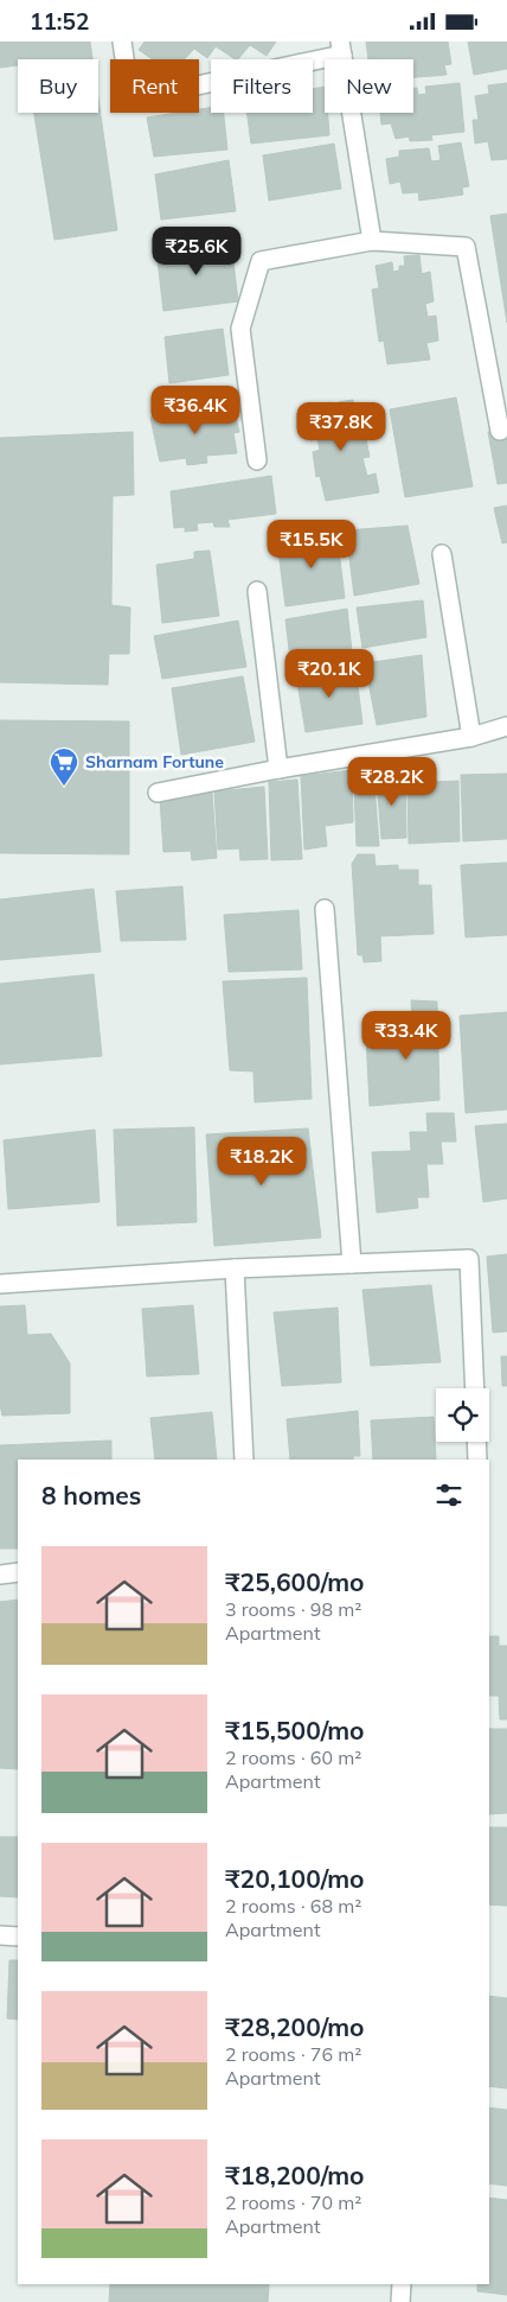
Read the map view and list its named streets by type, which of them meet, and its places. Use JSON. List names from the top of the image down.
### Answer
{
  "places": {
    "supermarket": ["Sharnam Fortune"]
  },
  "page": {
    "status": "11:52",
    "chip": [
      "Buy",
      "Rent",
      "Filters",
      "New"
    ],
    "price": [
      "₹25.6K",
      "₹36.4K",
      "₹37.8K",
      "₹15.5K",
      "₹20.1K",
      "₹28.2K",
      "₹33.4K",
      "₹18.2K"
    ],
    "heading": "8 homes",
    "list": [
      {
        "name": "₹25,600/mo",
        "note": "3 rooms · 98 m² · Apartment"
      },
      {
        "name": "₹15,500/mo",
        "note": "2 rooms · 60 m² · Apartment"
      },
      {
        "name": "₹20,100/mo",
        "note": "2 rooms · 68 m² · Apartment"
      },
      {
        "name": "₹28,200/mo",
        "note": "2 rooms · 76 m² · Apartment"
      },
      {
        "name": "₹18,200/mo",
        "note": "2 rooms · 70 m² · Apartment"
      }
    ]
  }
}
